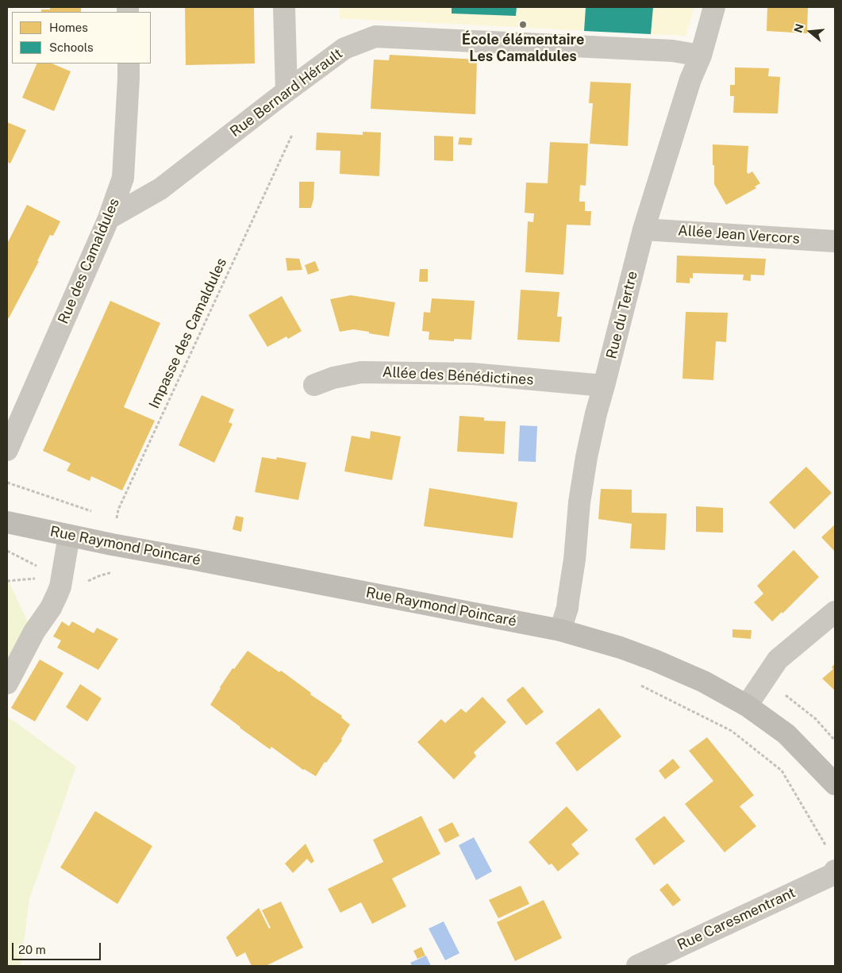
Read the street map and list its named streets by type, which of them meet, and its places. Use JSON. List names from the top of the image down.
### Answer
{
  "streets": {
    "main road": ["Rue Raymond Poincaré"],
    "street": [
      "Rue Bernard Hérault",
      "Allée Jean Vercors",
      "Rue des Camaldules",
      "Rue du Tertre",
      "Allée des Bénédictines",
      "Rue Caresmentrant"
    ],
    "path": ["Impasse des Camaldules"]
  },
  "crossings": [
    ["Rue Bernard Hérault", "Rue des Camaldules"],
    ["Rue Bernard Hérault", "Rue du Tertre"],
    ["Allée Jean Vercors", "Rue du Tertre"],
    ["Rue du Tertre", "Allée des Bénédictines"],
    ["Rue du Tertre", "Rue Raymond Poincaré"],
    ["Impasse des Camaldules", "Rue Raymond Poincaré"]
  ],
  "places": ["École élémentaire Les Camaldules"],
  "legend": ["Homes", "Schools"],
  "scale_bar": "20 m",
  "north": "left"
}
